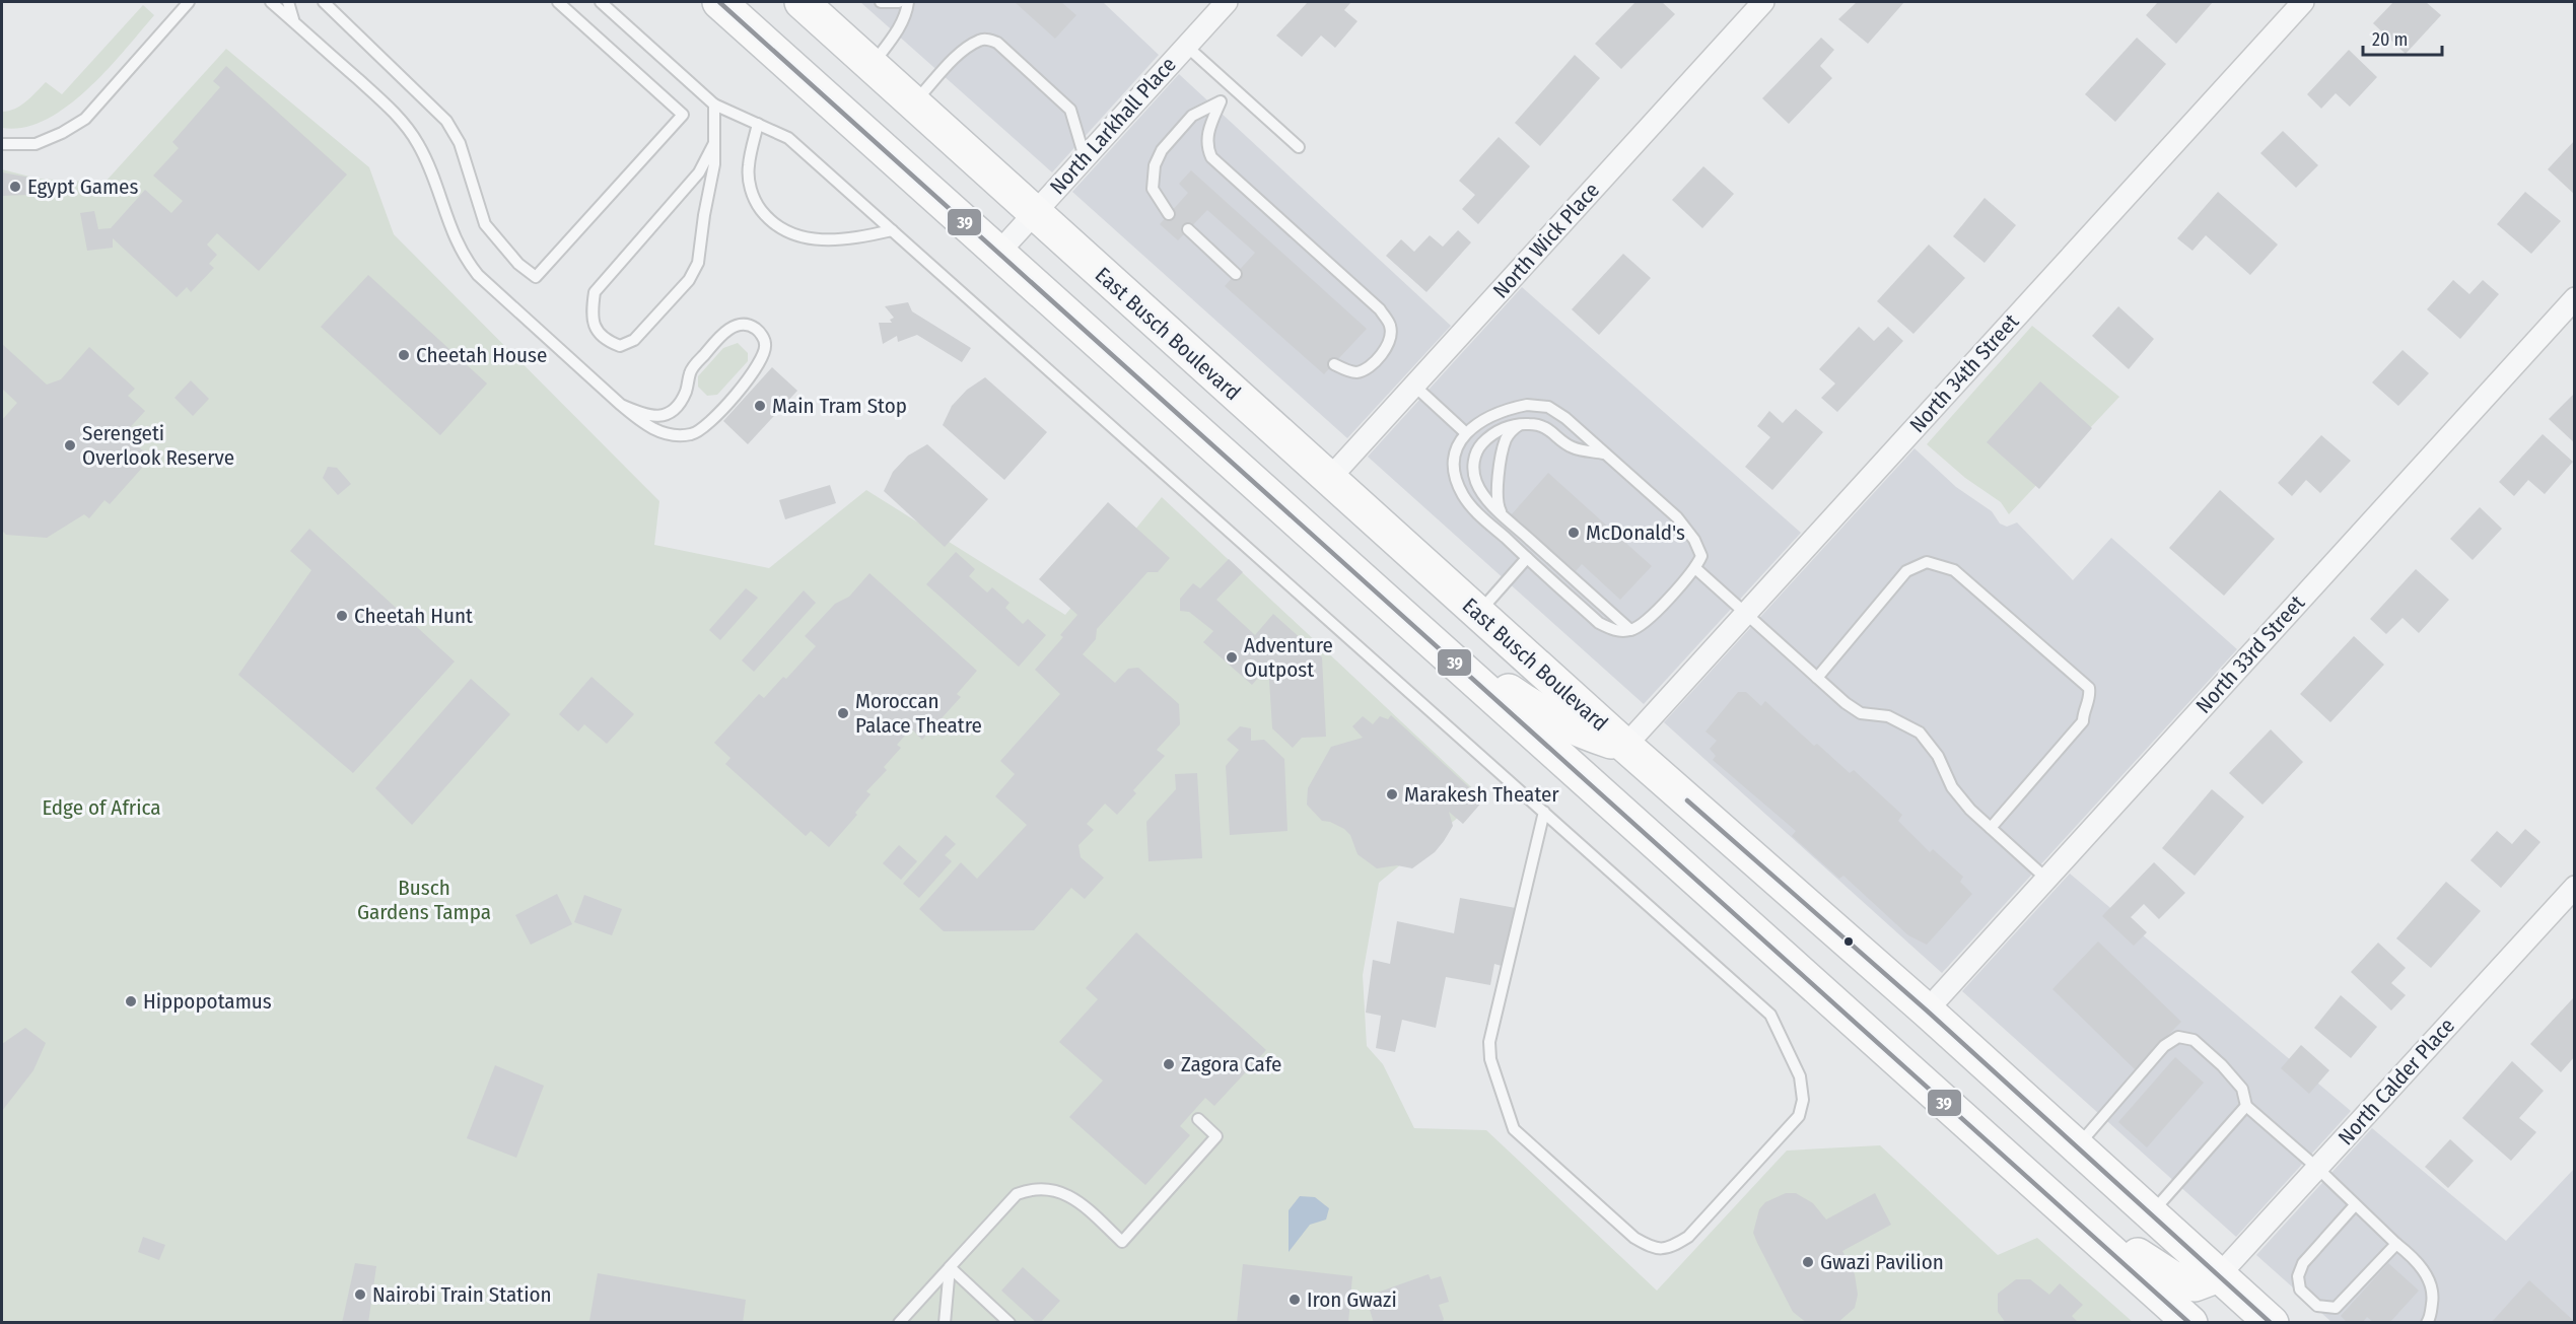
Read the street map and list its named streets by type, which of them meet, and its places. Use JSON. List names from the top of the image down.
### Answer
{
  "streets": {
    "main road": ["East Busch Boulevard"],
    "street": [
      "North Larkhall Place",
      "North Wick Place",
      "North 34th Street",
      "North 33rd Street",
      "North Calder Place"
    ]
  },
  "crossings": [
    ["North Larkhall Place", "East Busch Boulevard"],
    ["North Wick Place", "East Busch Boulevard"],
    ["East Busch Boulevard", "North 34th Street"],
    ["East Busch Boulevard", "North 33rd Street"],
    ["East Busch Boulevard", "North Calder Place"]
  ],
  "parks": ["Edge of Africa", "Busch Gardens Tampa"],
  "places": [
    "Egypt Games",
    "Cheetah House",
    "Main Tram Stop",
    "Serengeti Overlook Reserve",
    "McDonald's",
    "Cheetah Hunt",
    "Adventure Outpost",
    "Moroccan Palace Theatre",
    "Marakesh Theater",
    "Hippopotamus",
    "Zagora Cafe",
    "Gwazi Pavilion",
    "Nairobi Train Station",
    "Iron Gwazi"
  ],
  "lines": ["transit line 39"],
  "scale_bar": "20 m"
}
